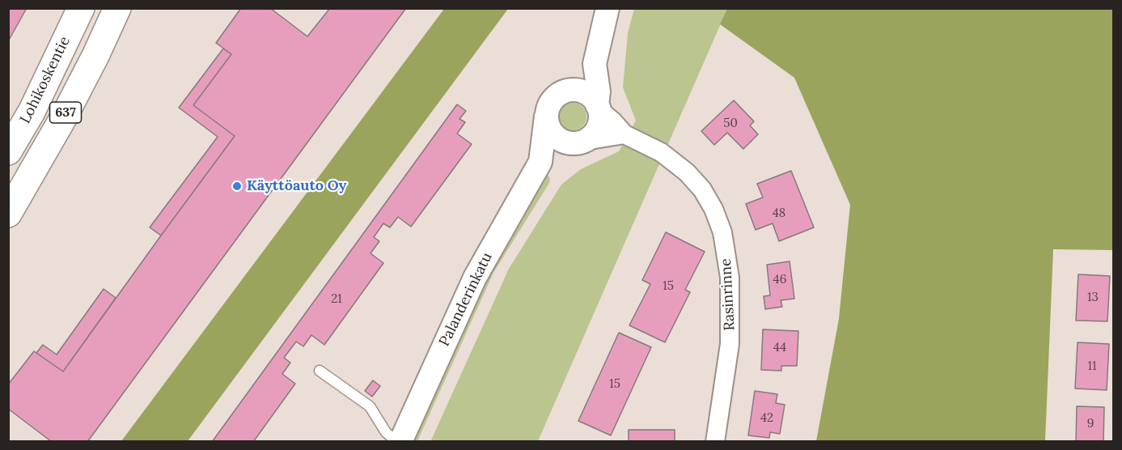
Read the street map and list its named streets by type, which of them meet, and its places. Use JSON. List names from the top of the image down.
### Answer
{
  "streets": {
    "main road": ["Lohikoskentie", "637"],
    "street": ["Rasinrinne", "Palanderinkatu"]
  },
  "crossings": [
    ["Rasinrinne", "Palanderinkatu"]
  ],
  "places": ["Käyttöauto Oy"],
  "house_numbers": [
    "50",
    "48",
    "46",
    "15",
    "13",
    "21",
    "44",
    "11",
    "15",
    "42",
    "9"
  ]
}
